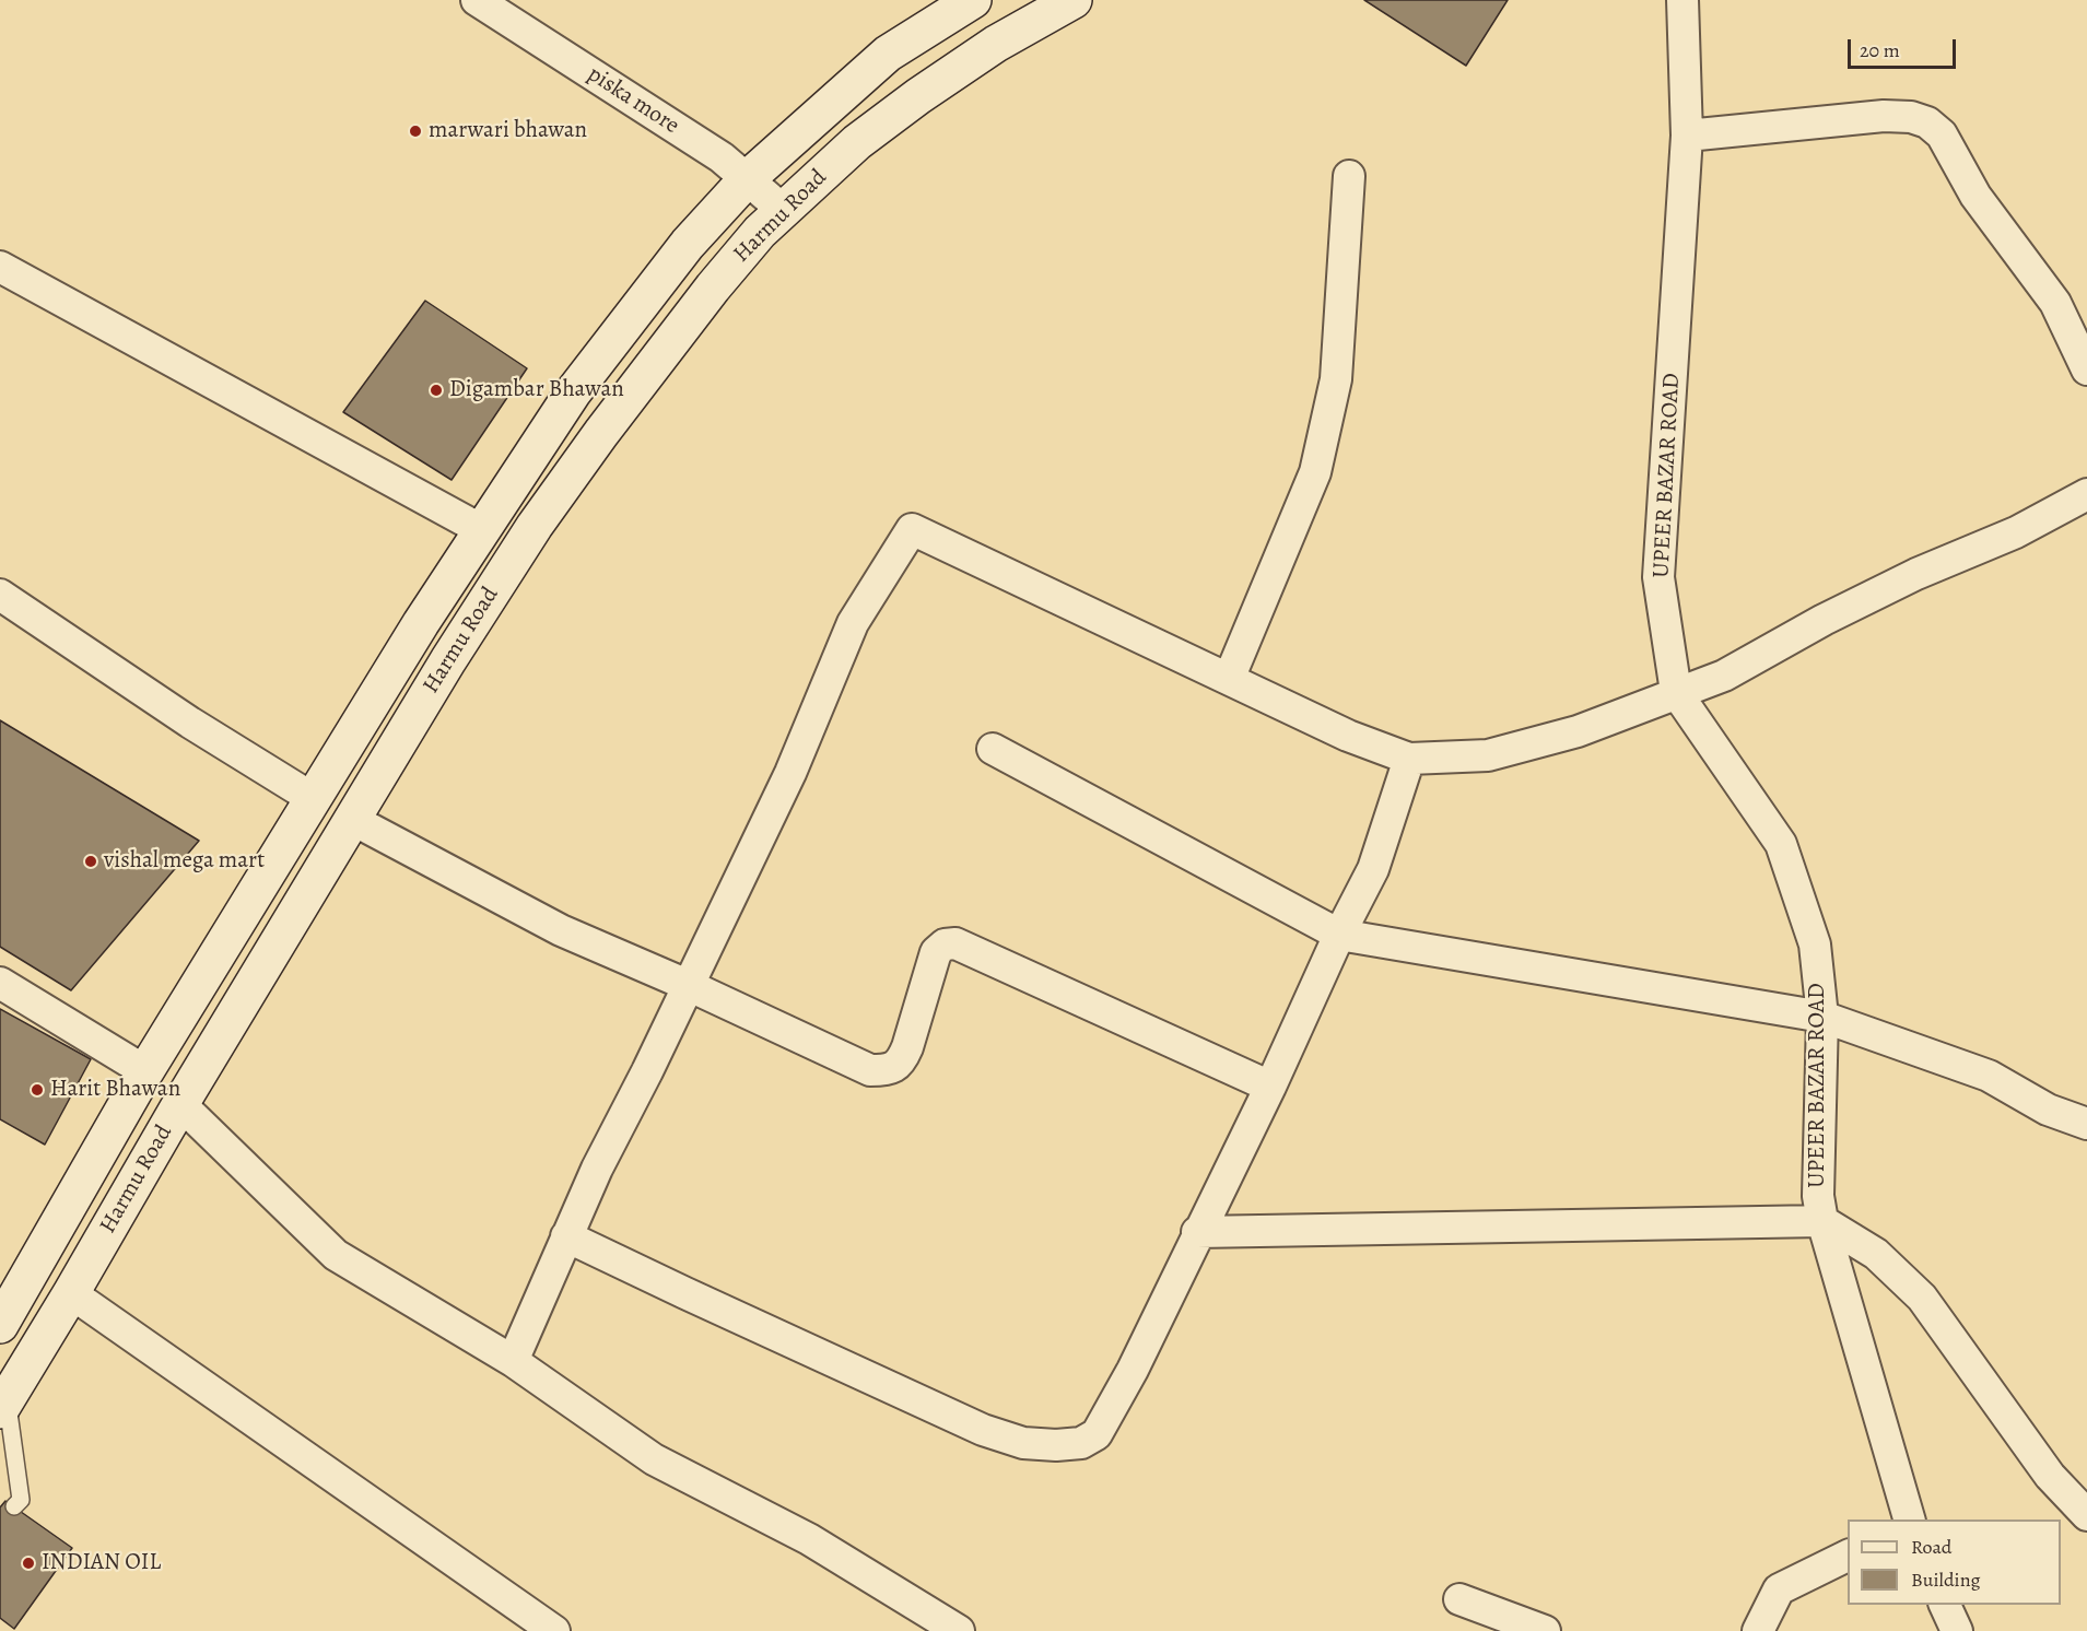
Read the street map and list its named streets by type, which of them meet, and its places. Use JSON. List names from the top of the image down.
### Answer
{
  "streets": {
    "main road": ["Harmu Road"],
    "street": ["piska more", "UPEER BAZAR ROAD"]
  },
  "crossings": [
    ["piska more", "Harmu Road"]
  ],
  "places": [
    "marwari bhawan",
    "Digambar Bhawan",
    "vishal mega mart",
    "Harit Bhawan",
    "INDIAN OIL"
  ],
  "legend": ["Road", "Building"],
  "scale_bar": "20 m"
}
